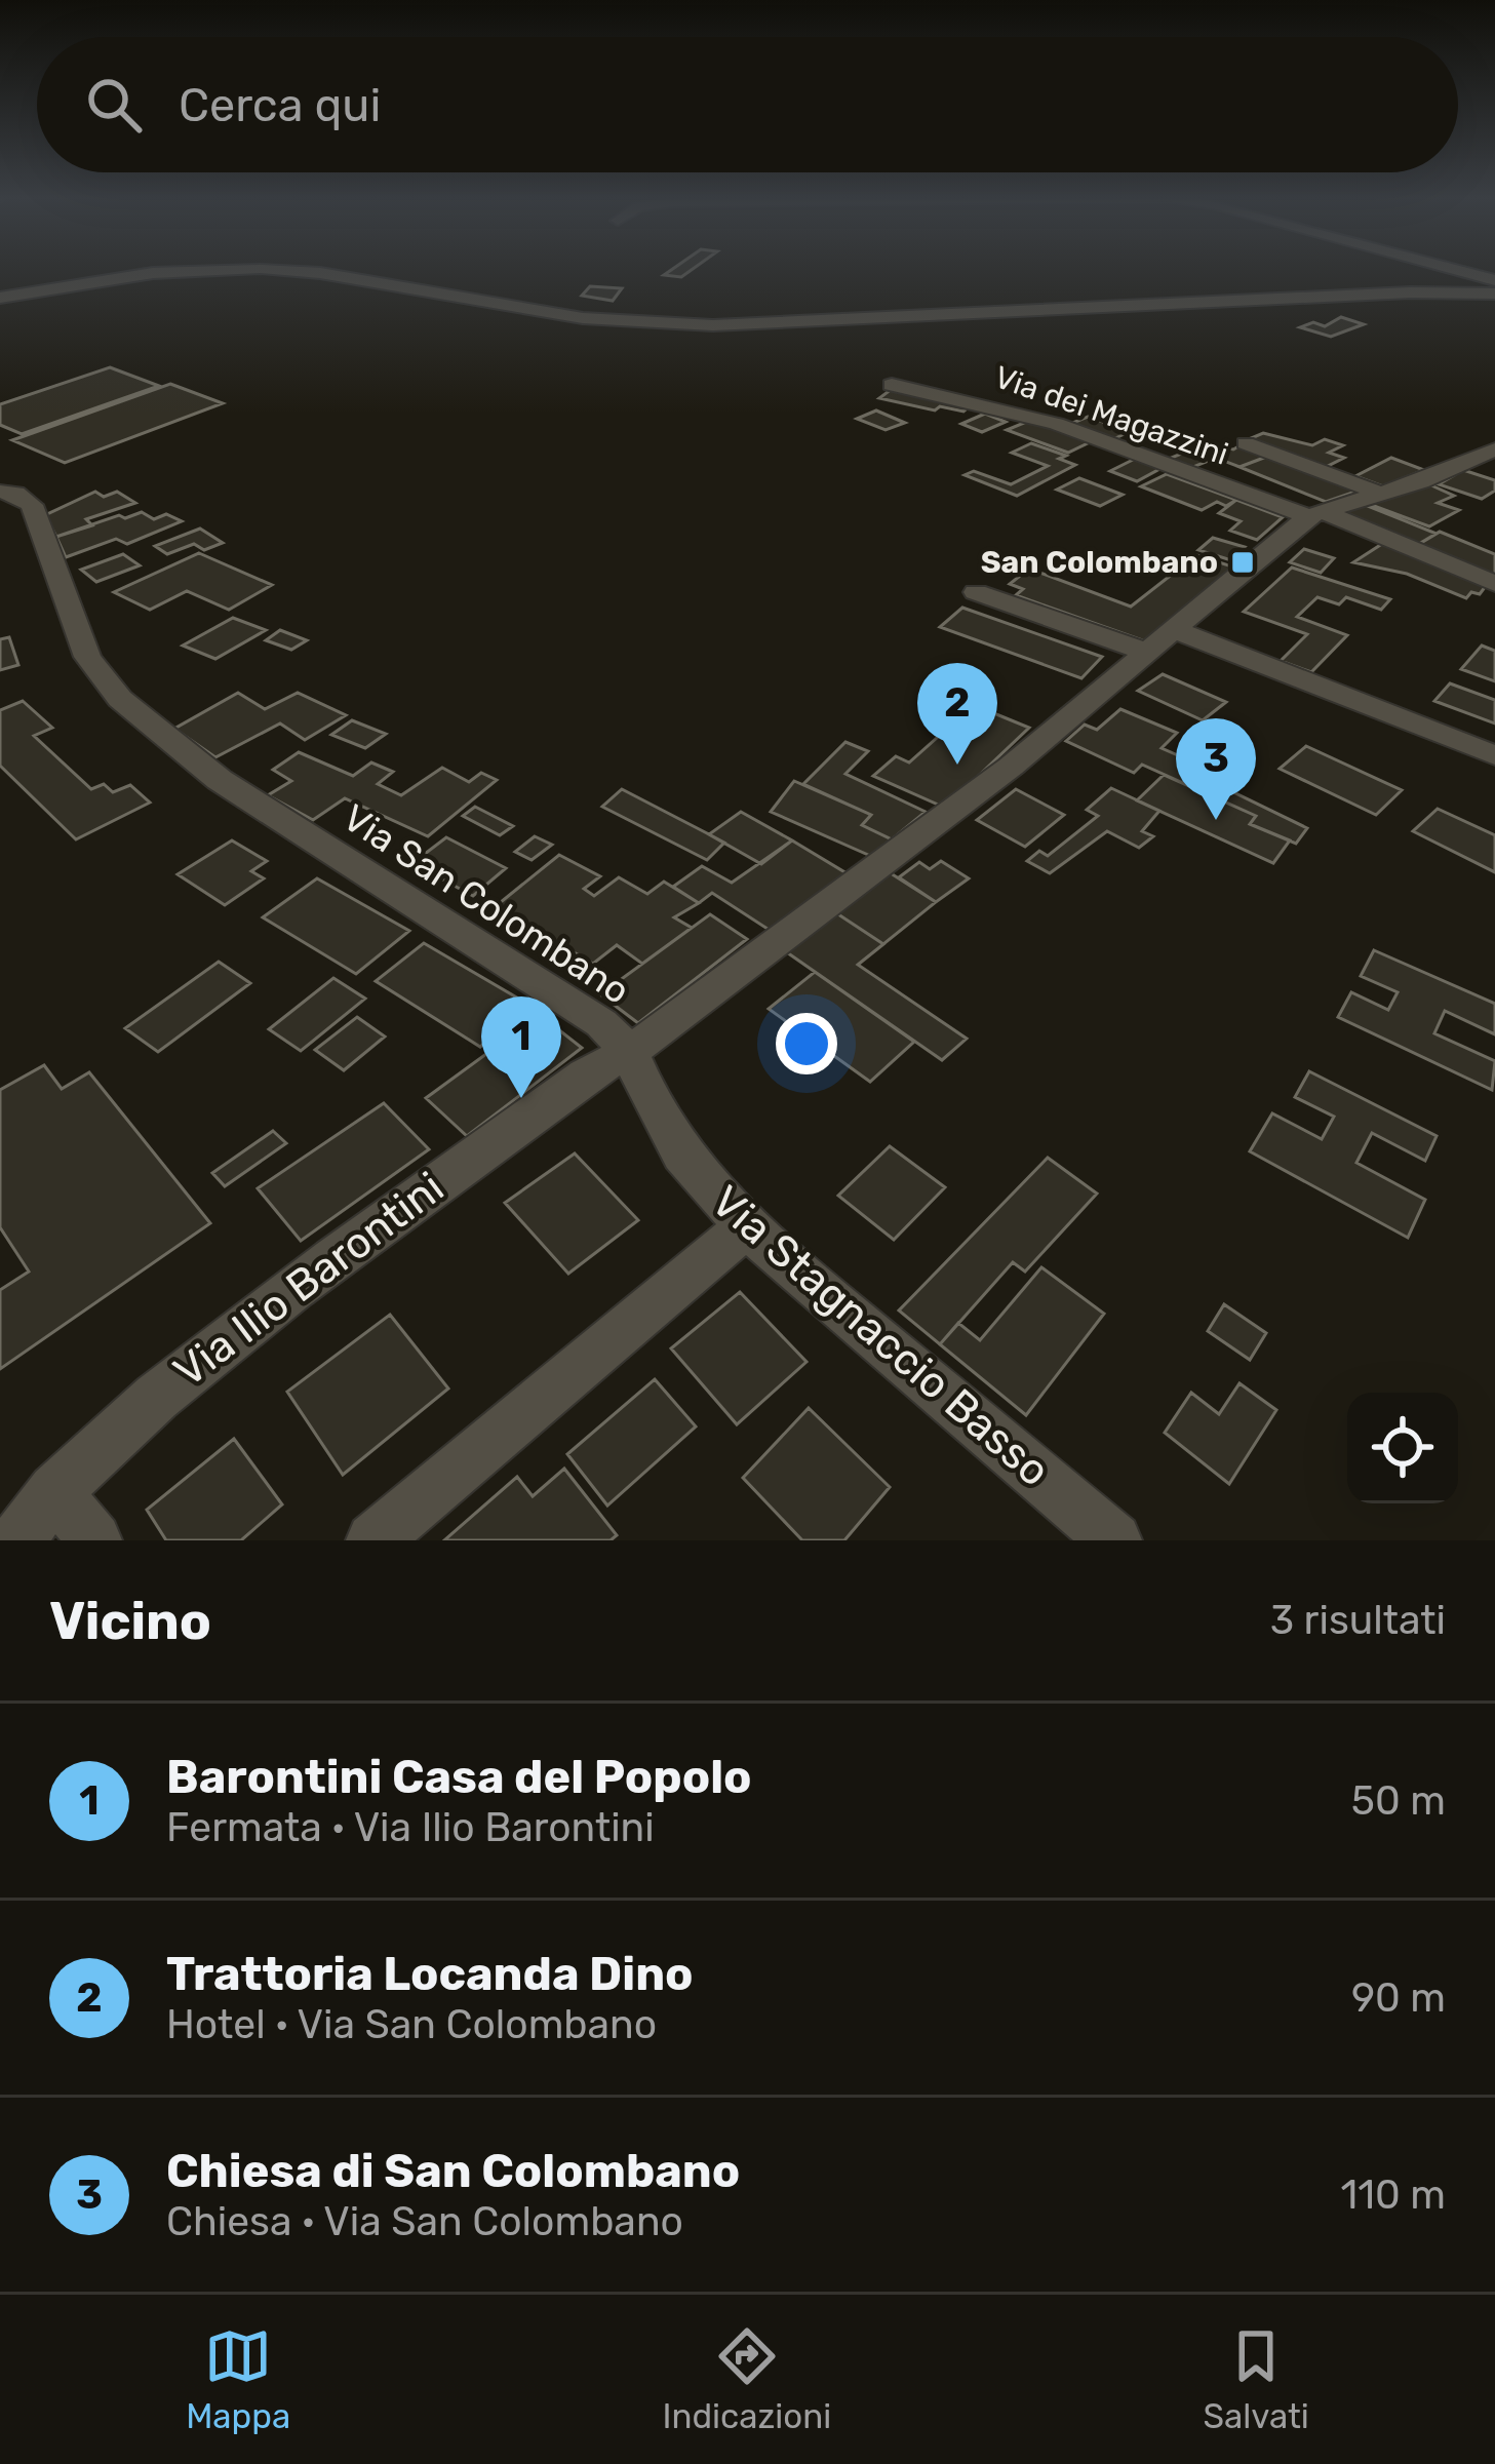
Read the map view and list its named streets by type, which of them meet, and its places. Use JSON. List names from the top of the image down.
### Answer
{
  "streets": {
    "street": [
      "Via dei Magazzini",
      "Via San Colombano",
      "Via Ilio Barontini",
      "Via Stagnaccio Basso"
    ]
  },
  "crossings": [
    ["Via dei Magazzini", "Via San Colombano"],
    ["Via San Colombano", "Via Ilio Barontini"],
    ["Via San Colombano", "Via Stagnaccio Basso"],
    ["Via Ilio Barontini", "Via Stagnaccio Basso"]
  ],
  "places": {
    "transit": ["San Colombano"]
  },
  "page": {
    "search": "Cerca qui",
    "pins": ["2", "3", "1"],
    "heading": ["Vicino", "3 risultati"],
    "list": [
      {
        "mark": "1",
        "name": "Barontini Casa del Popolo",
        "note": "Fermata · Via Ilio Barontini",
        "value": "50 m"
      },
      {
        "mark": "2",
        "name": "Trattoria Locanda Dino",
        "note": "Hotel · Via San Colombano",
        "value": "90 m"
      },
      {
        "mark": "3",
        "name": "Chiesa di San Colombano",
        "note": "Chiesa · Via San Colombano",
        "value": "110 m"
      }
    ],
    "nav": ["Mappa", "Indicazioni", "Salvati"]
  }
}
